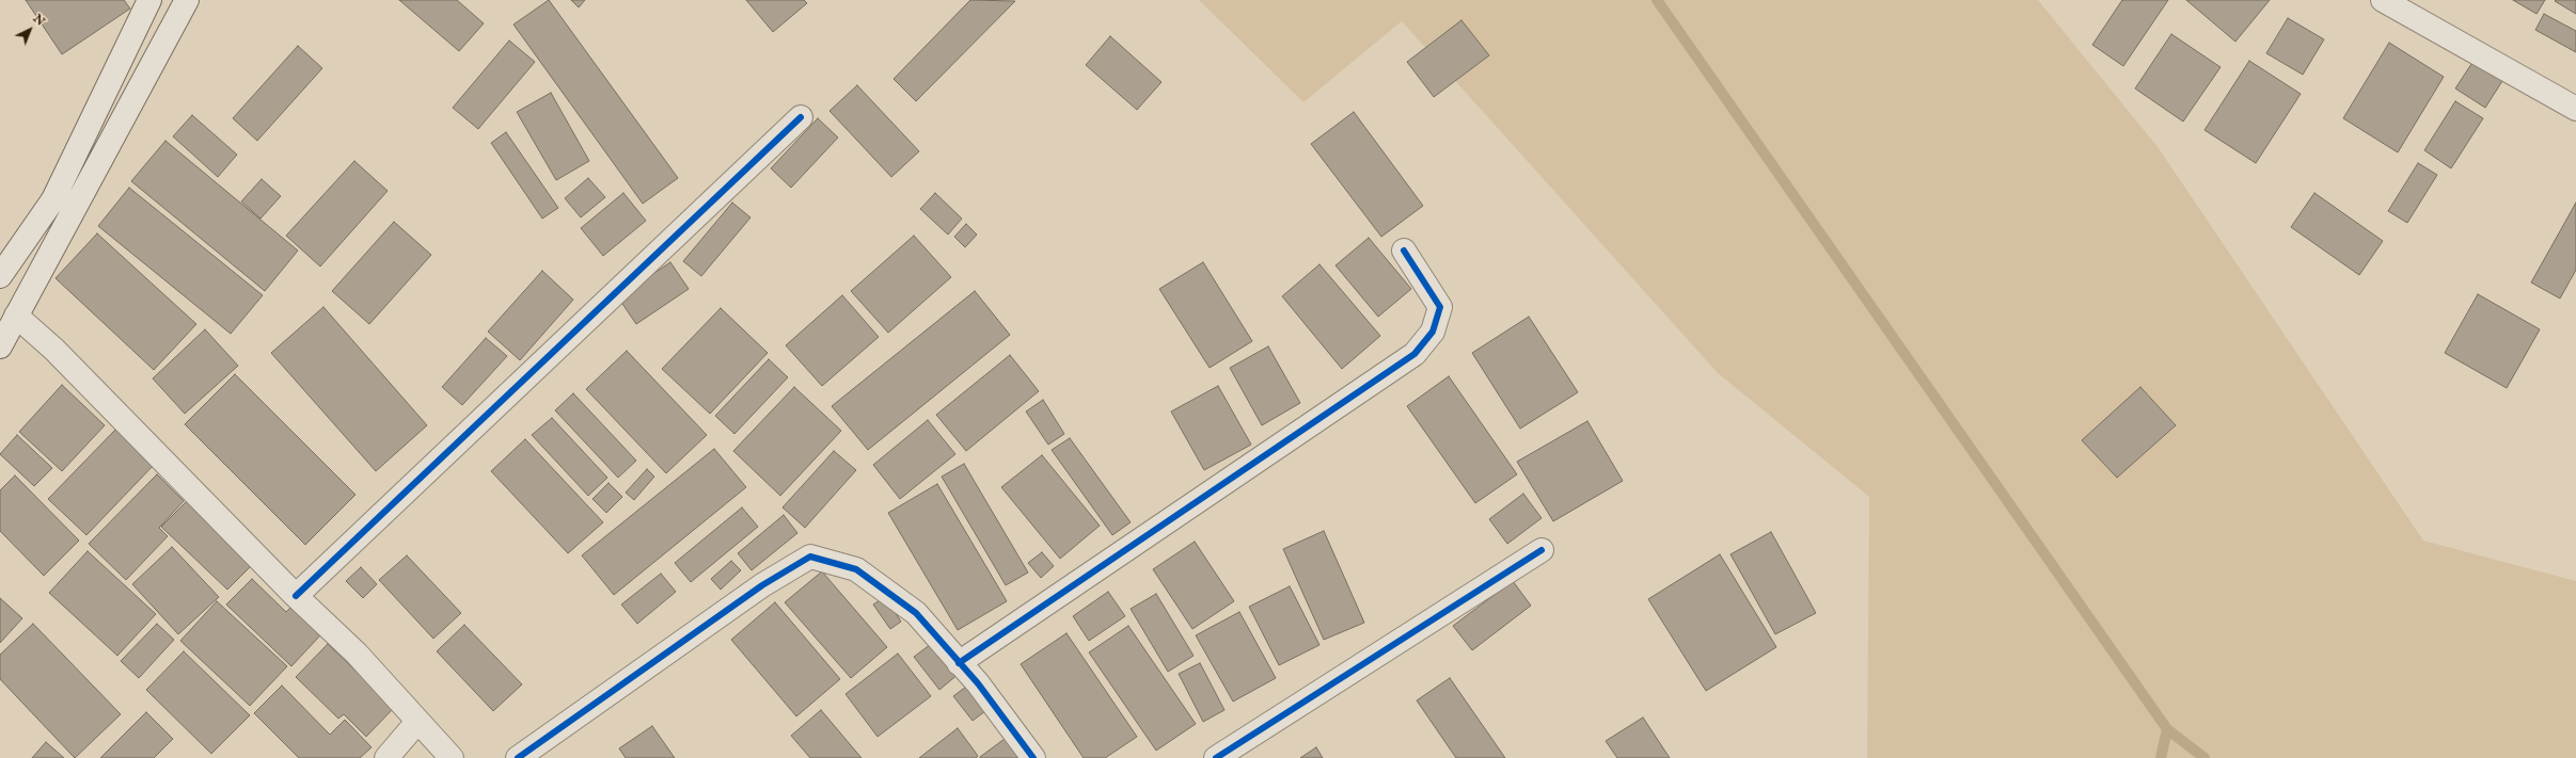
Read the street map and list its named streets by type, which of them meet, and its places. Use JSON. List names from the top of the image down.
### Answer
{
  "north": "top right"
}
